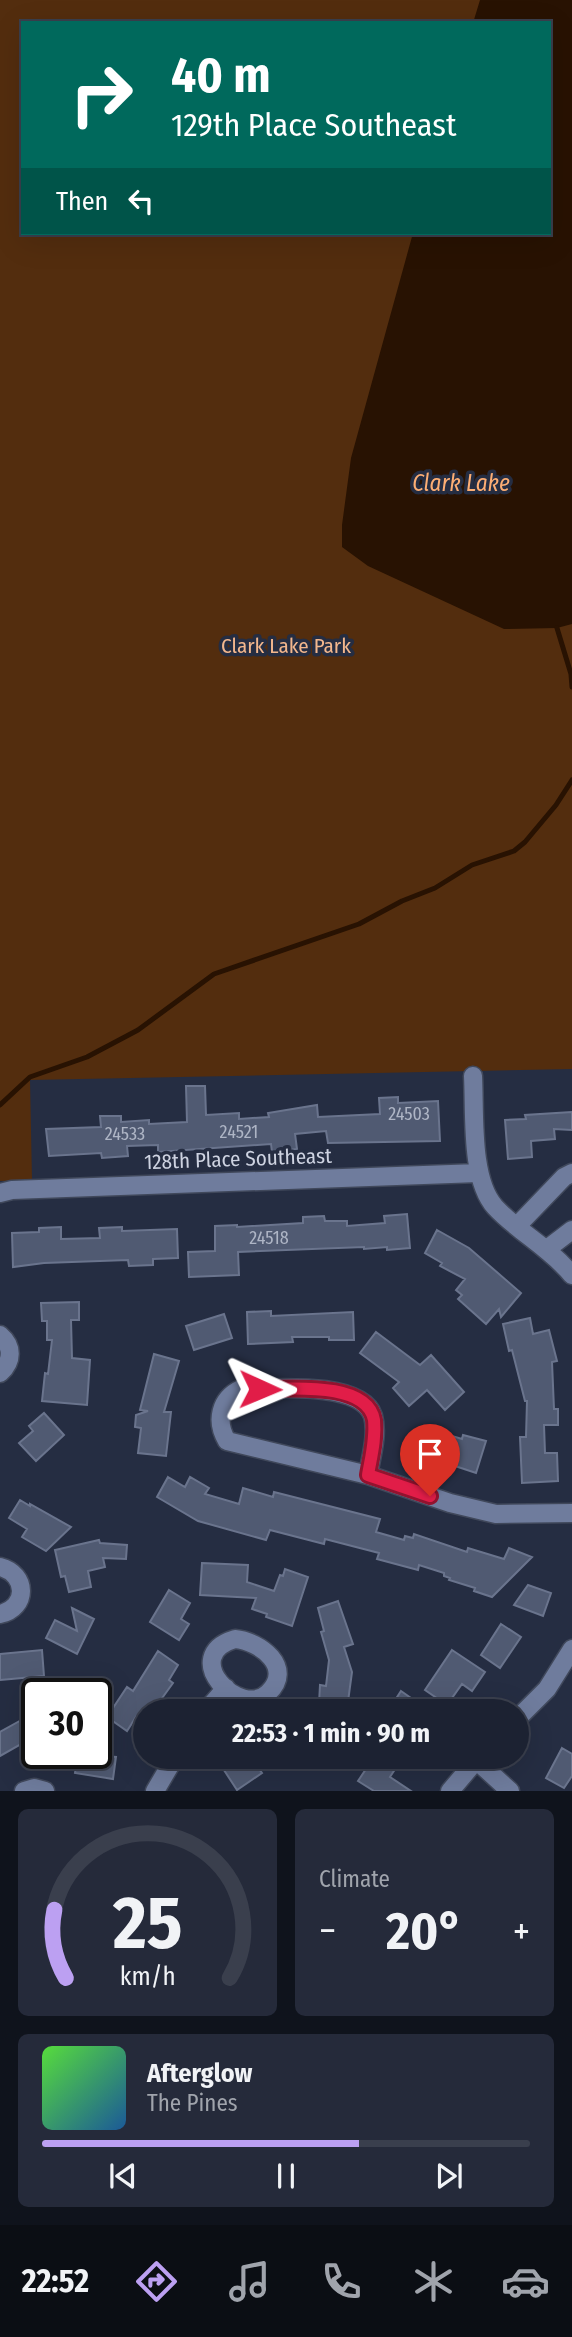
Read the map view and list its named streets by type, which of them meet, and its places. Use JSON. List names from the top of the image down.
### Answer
{
  "streets": {
    "street": ["128th Place Southeast"]
  },
  "water": ["Clark Lake"],
  "parks": ["Clark Lake Park"],
  "house_numbers": [
    "24503",
    "24521",
    "24533",
    "24518"
  ],
  "page": {
    "turn": ["40 m", "129th Place Southeast"],
    "then": "Then",
    "limit": "30",
    "trip": "22:53 · 1 min · 90 m",
    "tile": "Climate",
    "heat": ["−", "20°", "+"],
    "song": ["Afterglow", "The Pines"],
    "tabs": "22:52",
    "gauge": ["25", "km/h"]
  }
}
